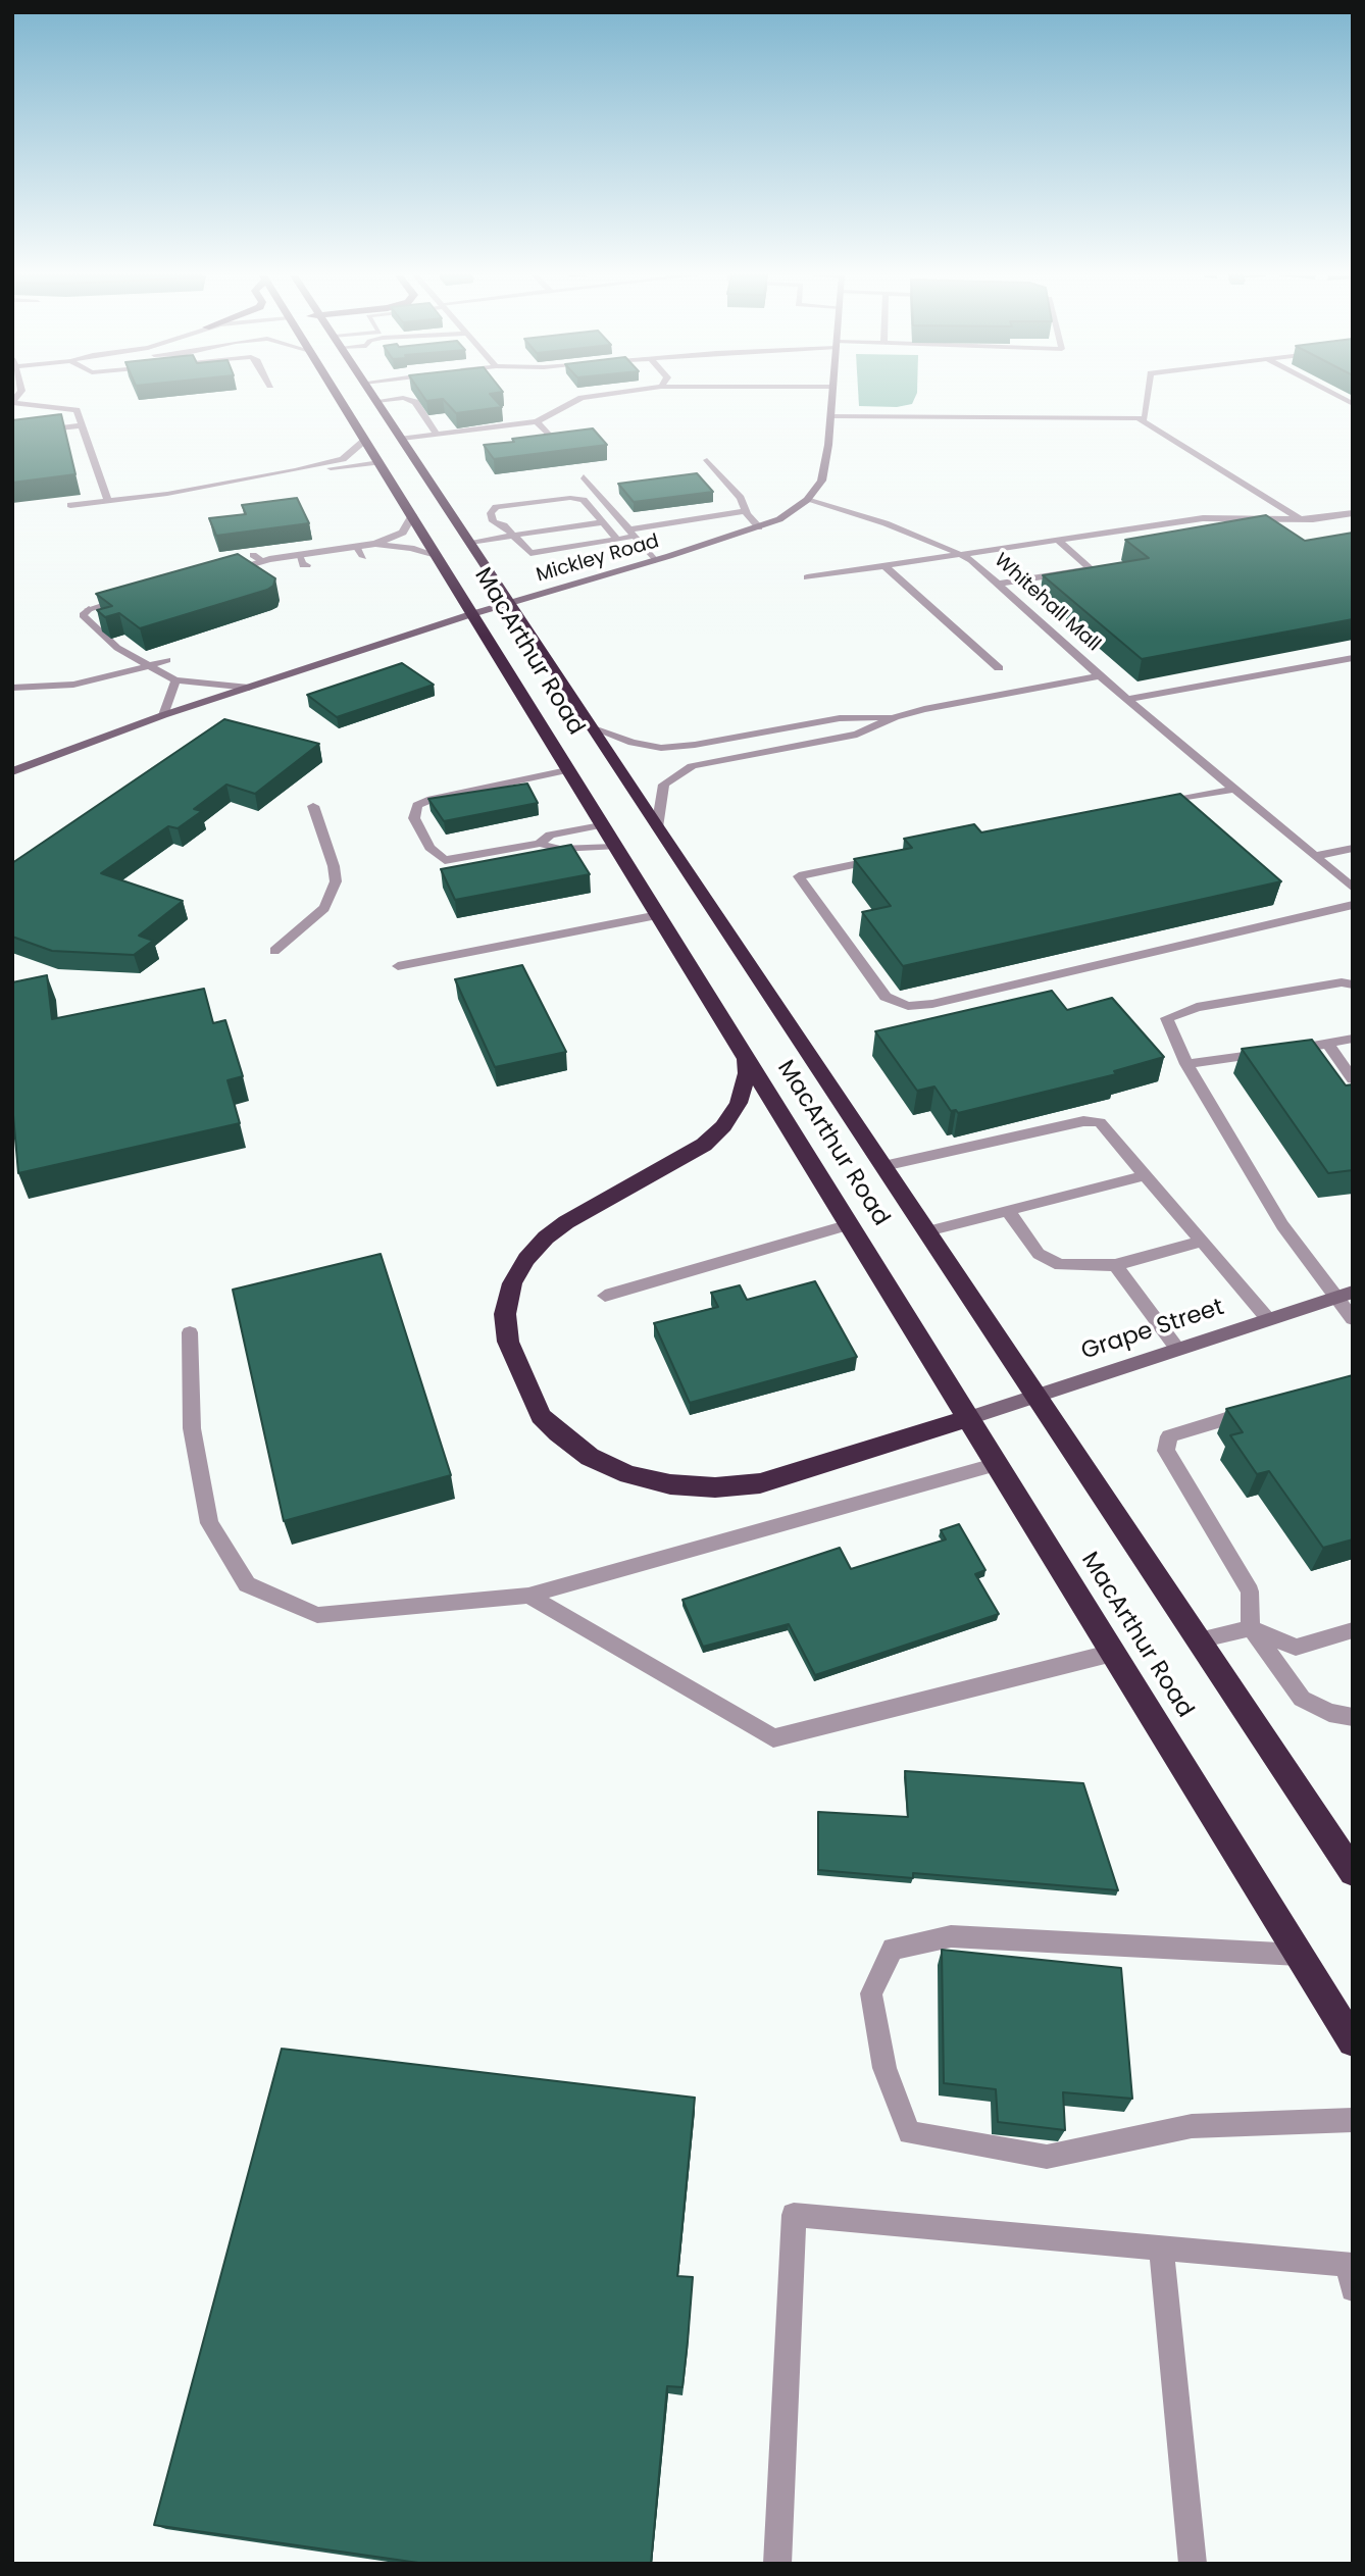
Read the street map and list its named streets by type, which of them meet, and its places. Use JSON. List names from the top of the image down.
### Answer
{
  "streets": {
    "highway": ["MacArthur Road"],
    "street": ["Mickley Road", "Grape Street"],
    "lane": ["Whitehall Mall"]
  },
  "crossings": [
    ["Mickley Road", "Whitehall Mall"],
    ["Mickley Road", "MacArthur Road"],
    ["Whitehall Mall", "MacArthur Road"],
    ["MacArthur Road", "Grape Street"]
  ]
}
